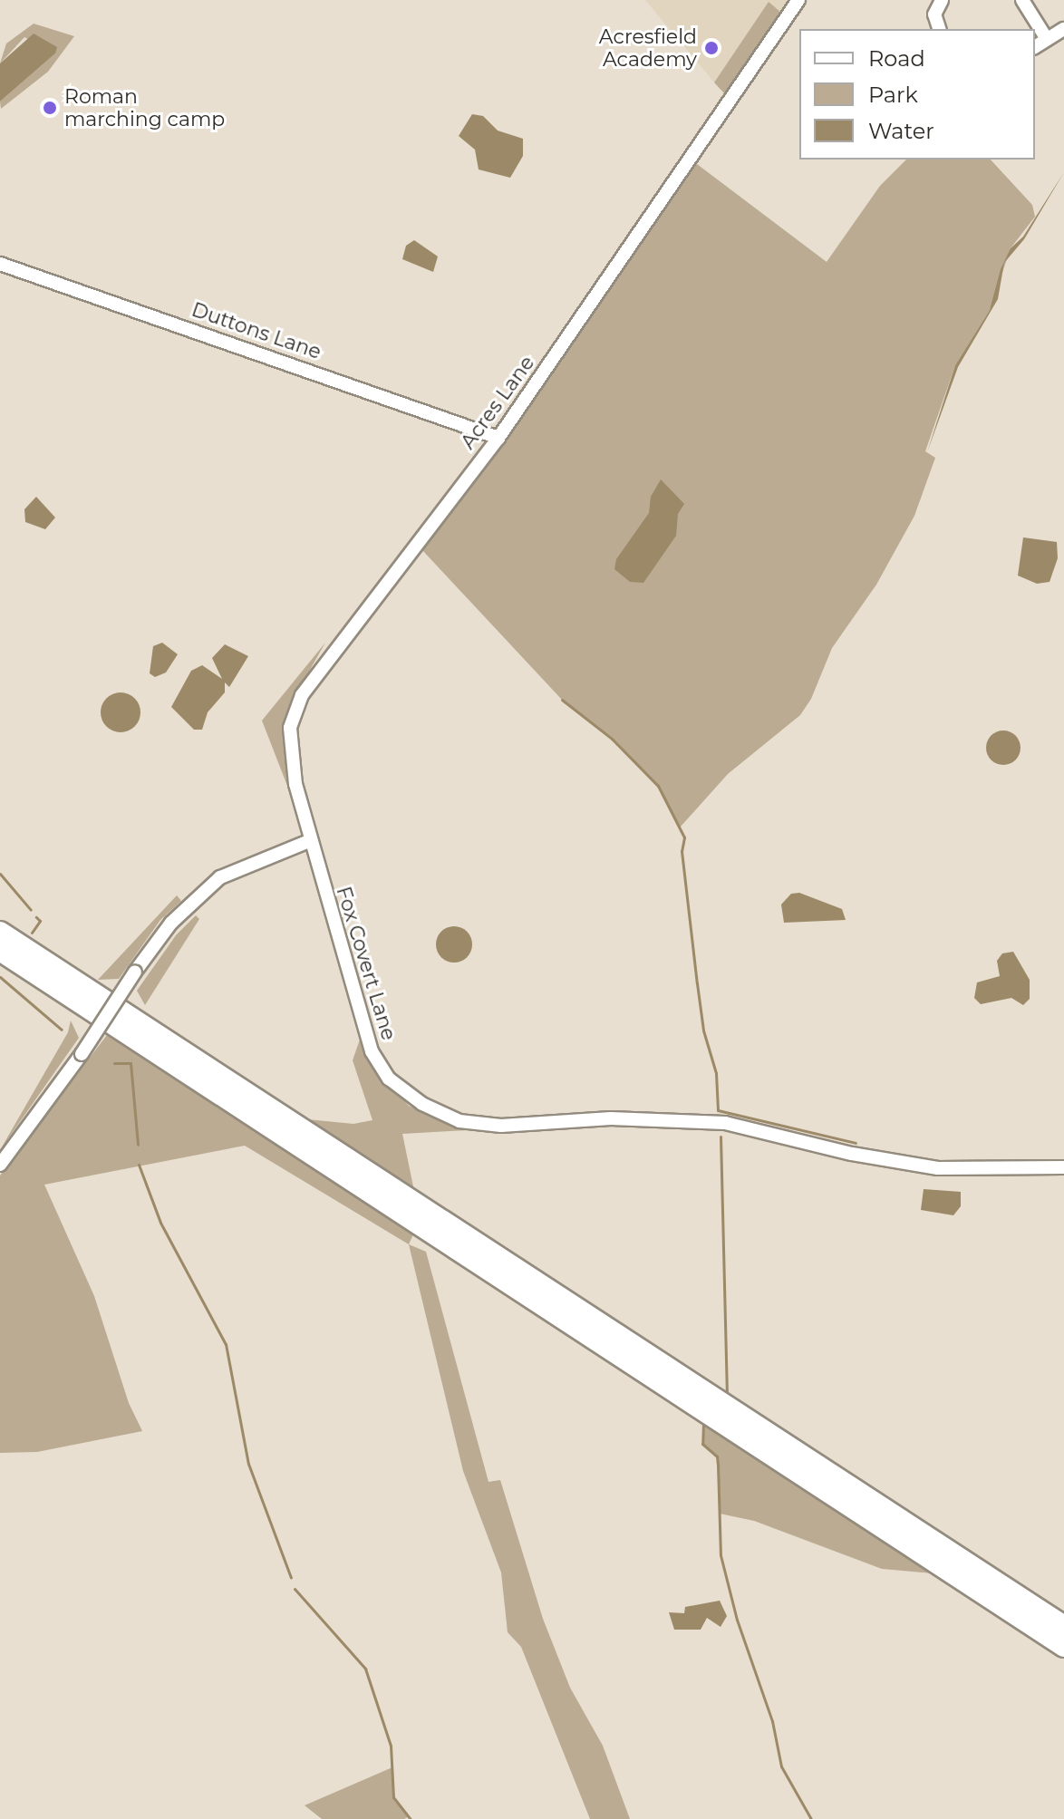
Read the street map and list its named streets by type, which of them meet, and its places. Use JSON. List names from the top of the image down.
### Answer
{
  "streets": {
    "street": ["Duttons Lane", "Acres Lane", "Fox Covert Lane"]
  },
  "crossings": [
    ["Duttons Lane", "Acres Lane"],
    ["Acres Lane", "Fox Covert Lane"]
  ],
  "places": ["Acresfield Academy", "Roman marching camp"],
  "legend": ["Road", "Park", "Water"]
}
